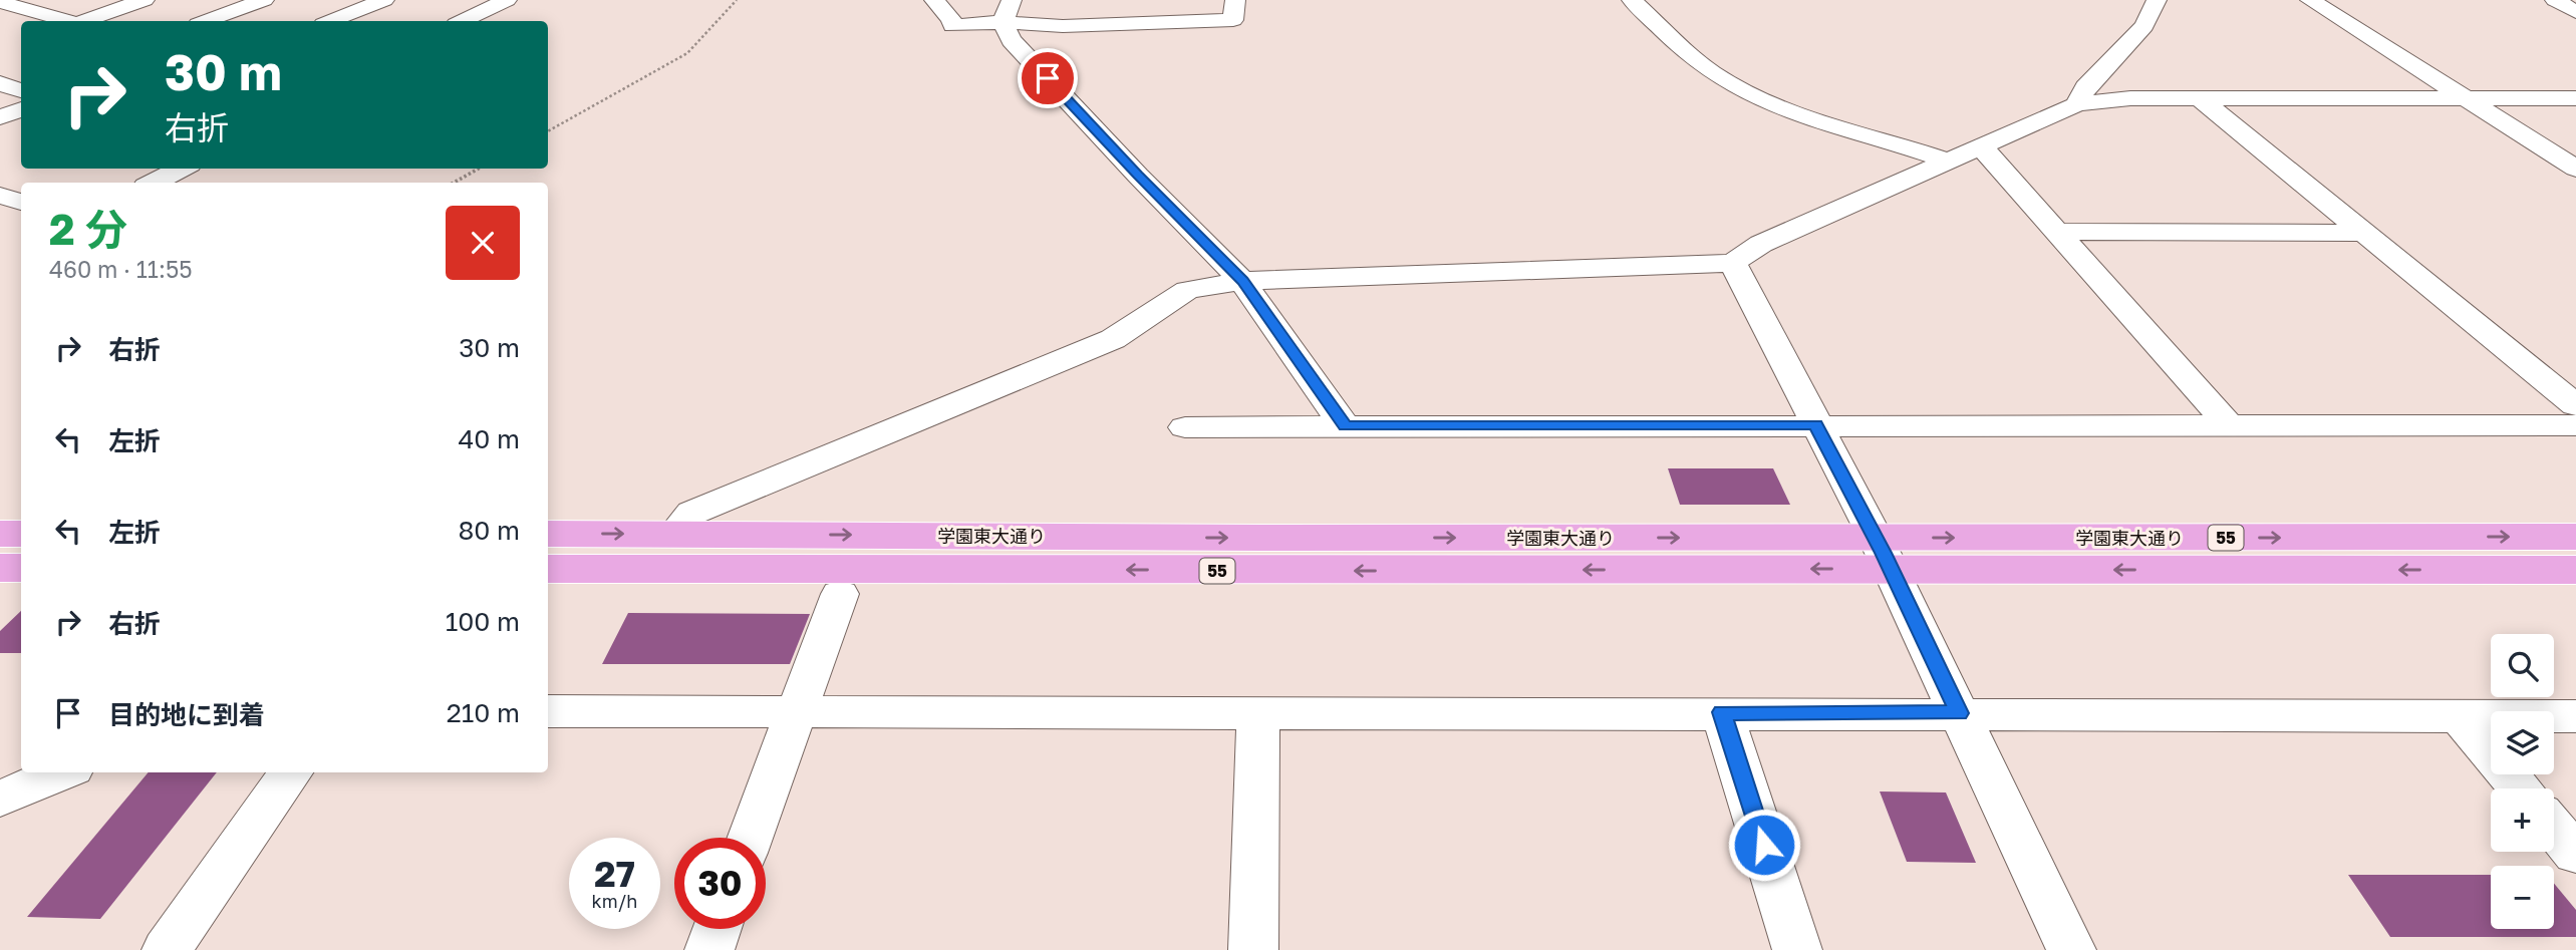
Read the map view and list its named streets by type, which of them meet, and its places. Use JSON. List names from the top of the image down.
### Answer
{
  "streets": {
    "main road": ["学園東大通り", "55"]
  },
  "page": {
    "turn": ["30 m", "右折"],
    "heading": ["2 分", "460 m · 11:55"],
    "list": [
      {
        "name": "右折",
        "value": "30 m"
      },
      {
        "name": "左折",
        "value": "40 m"
      },
      {
        "name": "左折",
        "value": "80 m"
      },
      {
        "name": "右折",
        "value": "100 m"
      },
      {
        "name": "目的地に到着",
        "value": "210 m"
      }
    ],
    "map_buttons": ["+", "−"],
    "speed": "27 km/h",
    "limit": "30"
  }
}
